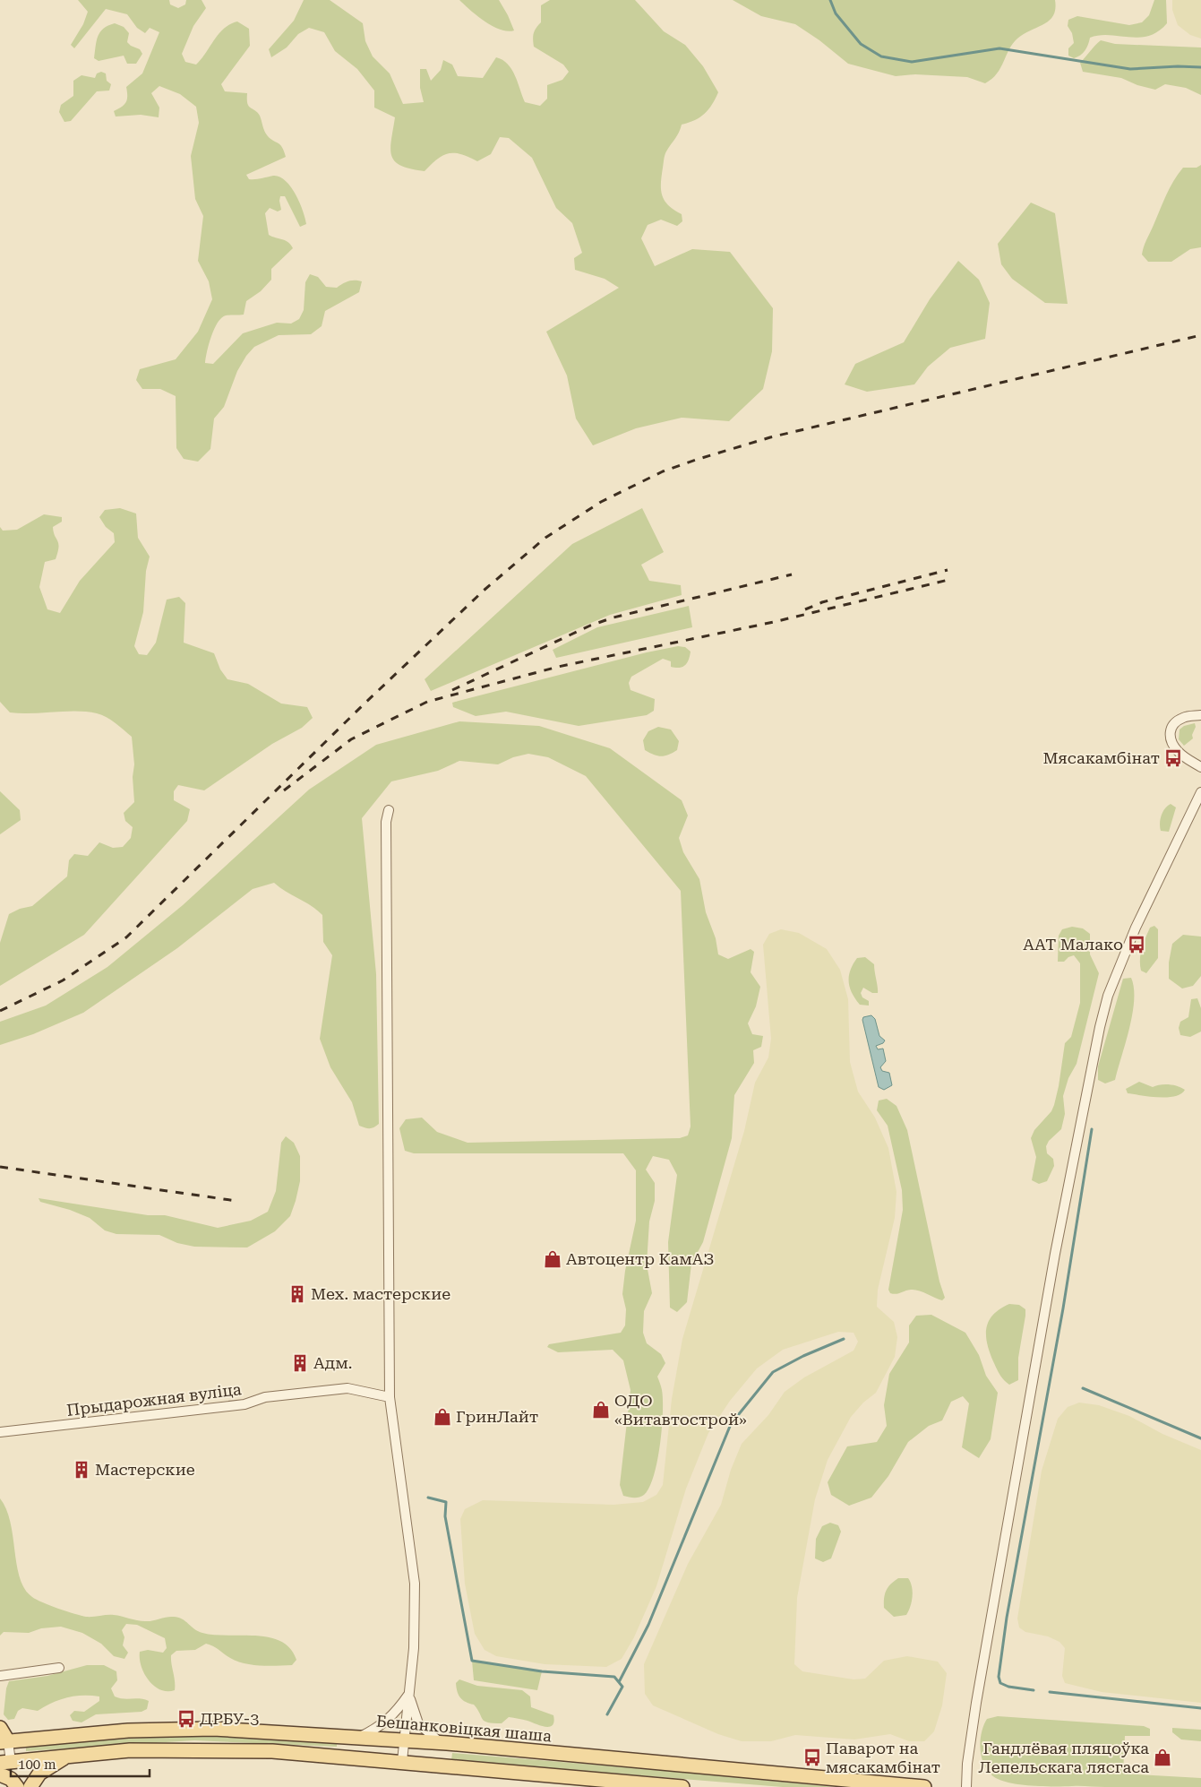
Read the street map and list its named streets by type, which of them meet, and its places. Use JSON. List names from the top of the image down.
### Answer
{
  "streets": {
    "main road": ["Бешанковіцкая шаша"],
    "street": ["Прыдарожная вуліца"]
  },
  "places": {
    "bus stop": [
      "Мясакамбінат",
      "ААТ Малако",
      "ДРБУ-3",
      "Паварот на мясакамбінат"
    ],
    "shop": [
      "Автоцентр КамАЗ",
      "ОДО «Витавтострой»",
      "ГринЛайт",
      "Гандлёвая пляцоўка Лепельскага лясгаса"
    ],
    "building": ["Мех. мастерские", "Адм.", "Мастерские"]
  },
  "scale_bar": "100 m"
}
